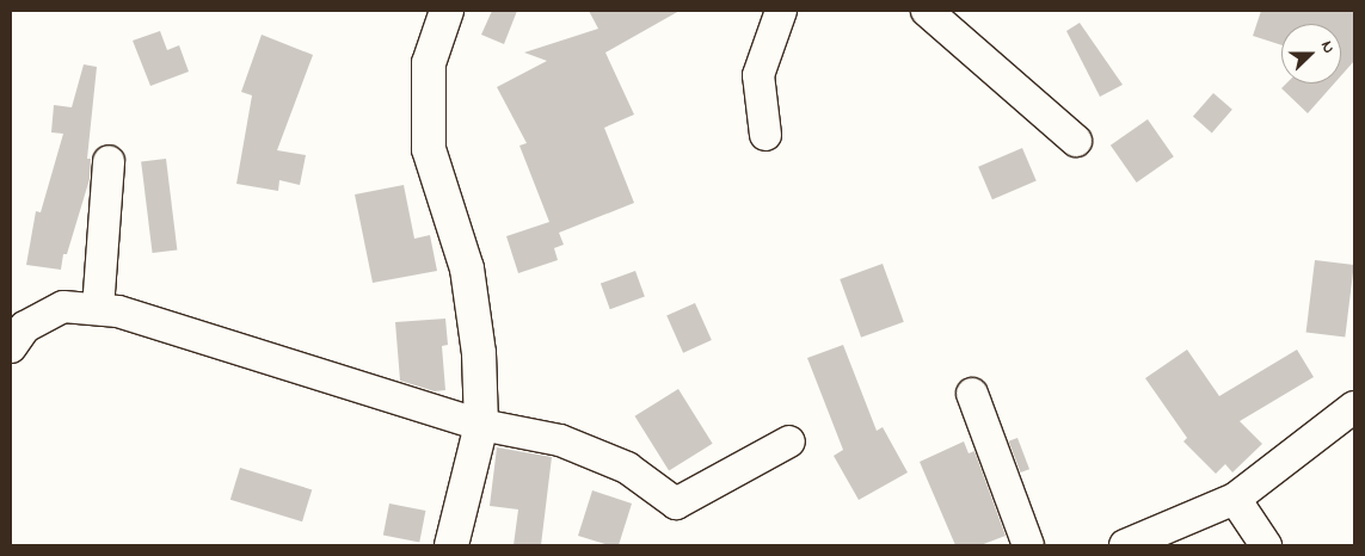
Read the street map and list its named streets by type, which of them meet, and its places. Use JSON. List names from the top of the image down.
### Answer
{
  "north": "right"
}
